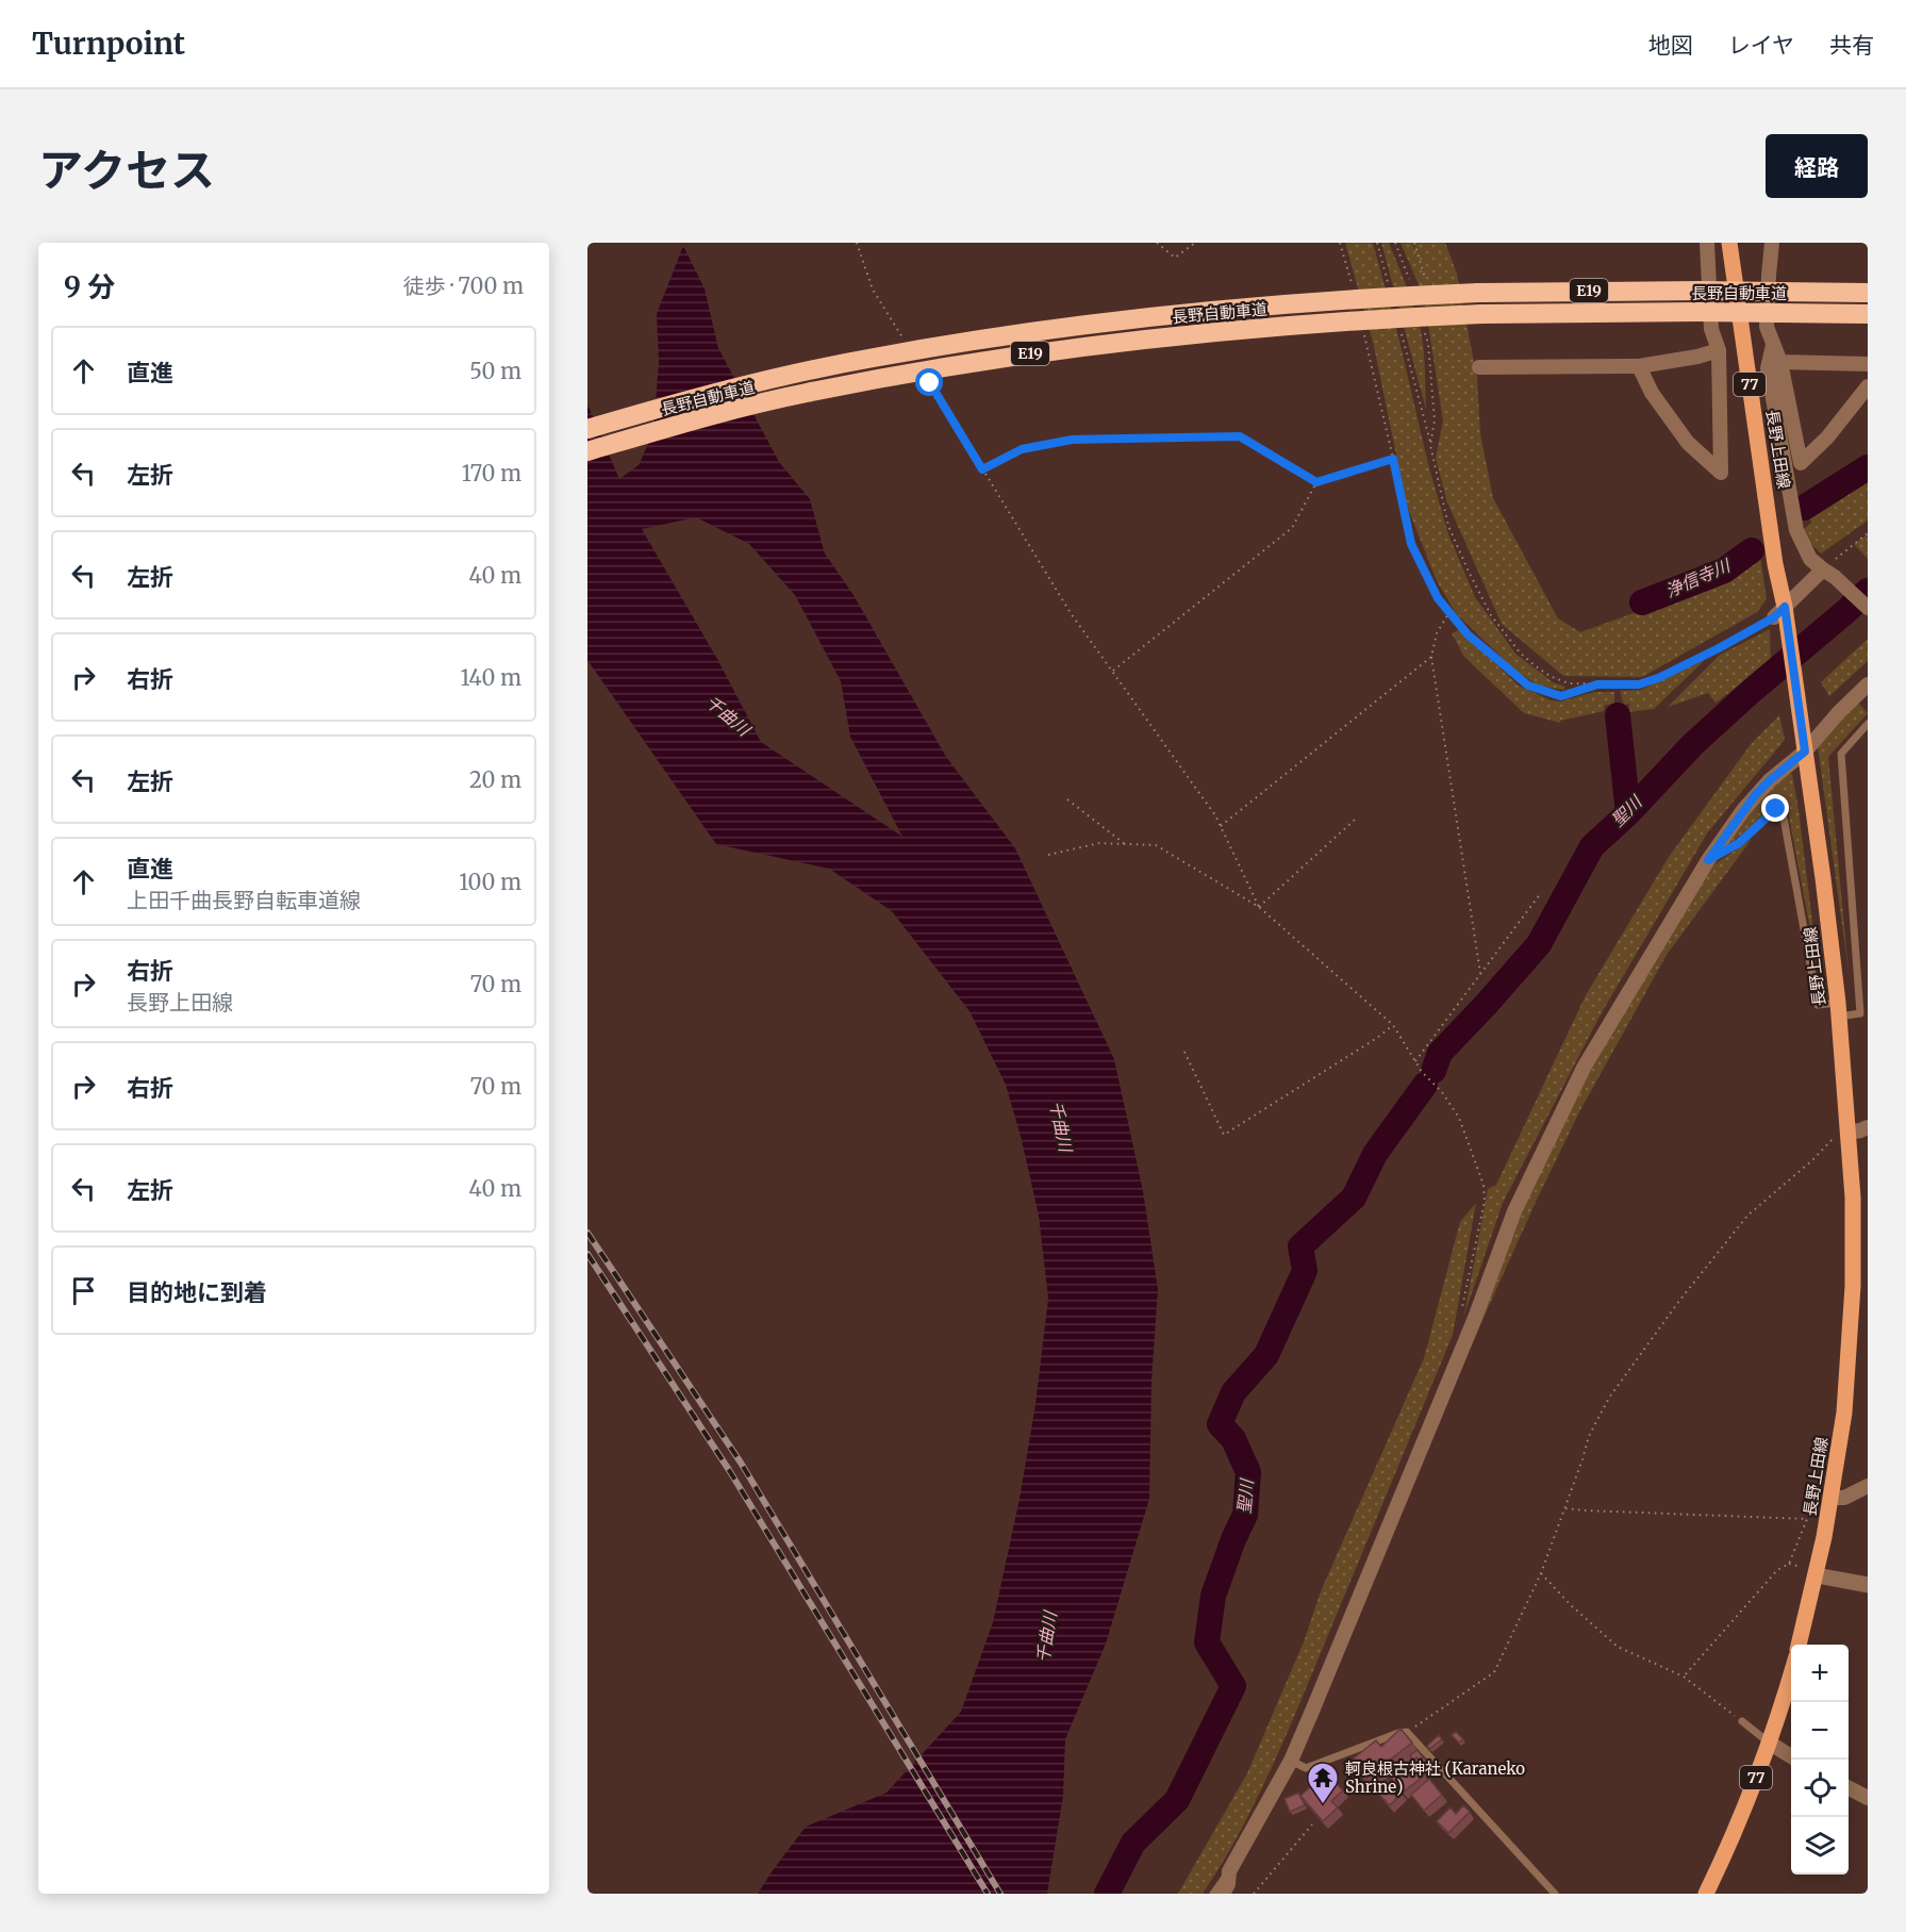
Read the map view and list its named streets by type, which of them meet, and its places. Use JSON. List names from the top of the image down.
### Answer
{
  "streets": {
    "highway": ["E19", "長野自動車道"],
    "main road": ["77", "長野上田線"]
  },
  "water": ["浄信寺川", "千曲川", "聖川"],
  "places": {
    "temple": ["軻良根古神社 (Karaneko Shrine)"]
  },
  "page": {
    "header": "Turnpoint",
    "nav": ["地図", "レイヤ", "共有"],
    "title": "アクセス",
    "buttons": "経路",
    "heading": ["9 分", "徒歩 · 700 m"],
    "list": [
      ["直進", "50 m"],
      ["左折", "170 m"],
      ["左折", "40 m"],
      ["右折", "140 m"],
      ["左折", "20 m"],
      ["直進", "上田千曲長野自転車道線", "100 m"],
      ["右折", "長野上田線", "70 m"],
      ["右折", "70 m"],
      ["左折", "40 m"],
      "目的地に到着"
    ],
    "map_buttons": ["+", "−"]
  }
}
